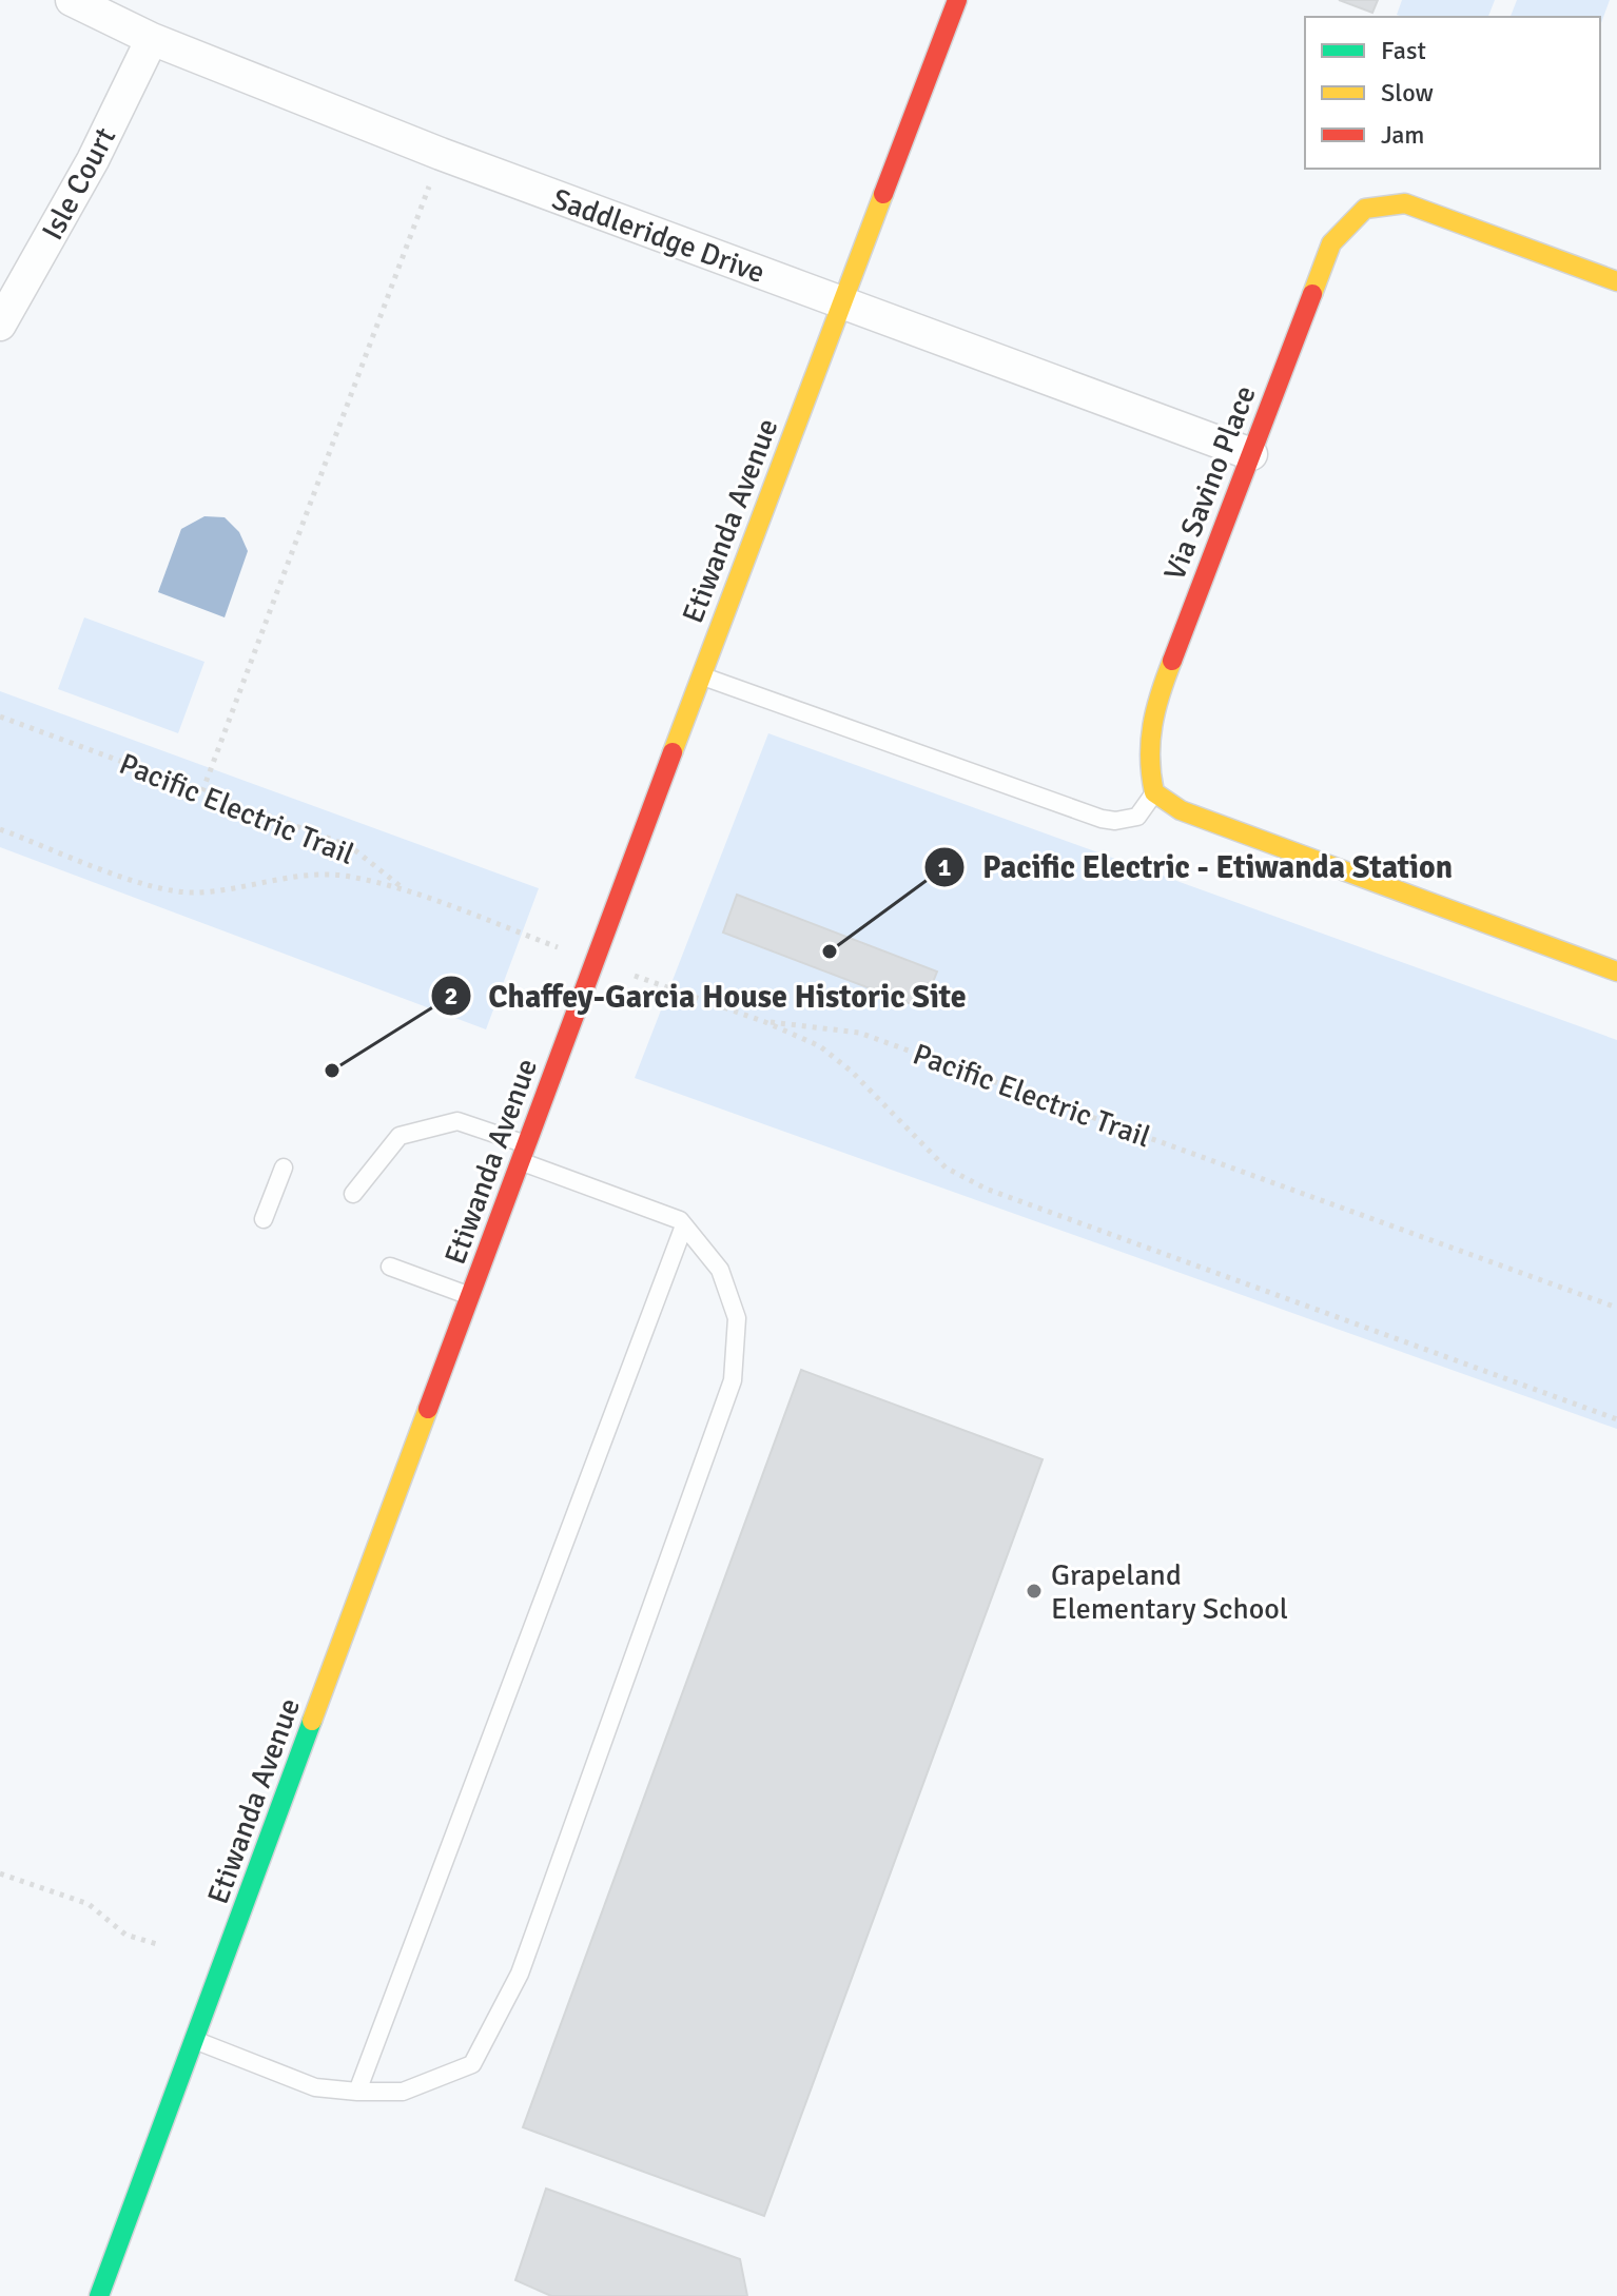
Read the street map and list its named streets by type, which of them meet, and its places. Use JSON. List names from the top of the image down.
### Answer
{
  "streets": {
    "street": [
      "Isle Court",
      "Saddleridge Drive",
      "Via Savino Place",
      "Etiwanda Avenue"
    ],
    "path": ["Pacific Electric Trail"]
  },
  "crossings": [
    ["Isle Court", "Saddleridge Drive"],
    ["Saddleridge Drive", "Via Savino Place"],
    ["Saddleridge Drive", "Etiwanda Avenue"]
  ],
  "places": ["Pacific Electric - Etiwanda Station", "Chaffey-Garcia House Historic Site", "Grapeland Elementary School"],
  "legend": ["Fast", "Slow", "Jam"]
}
